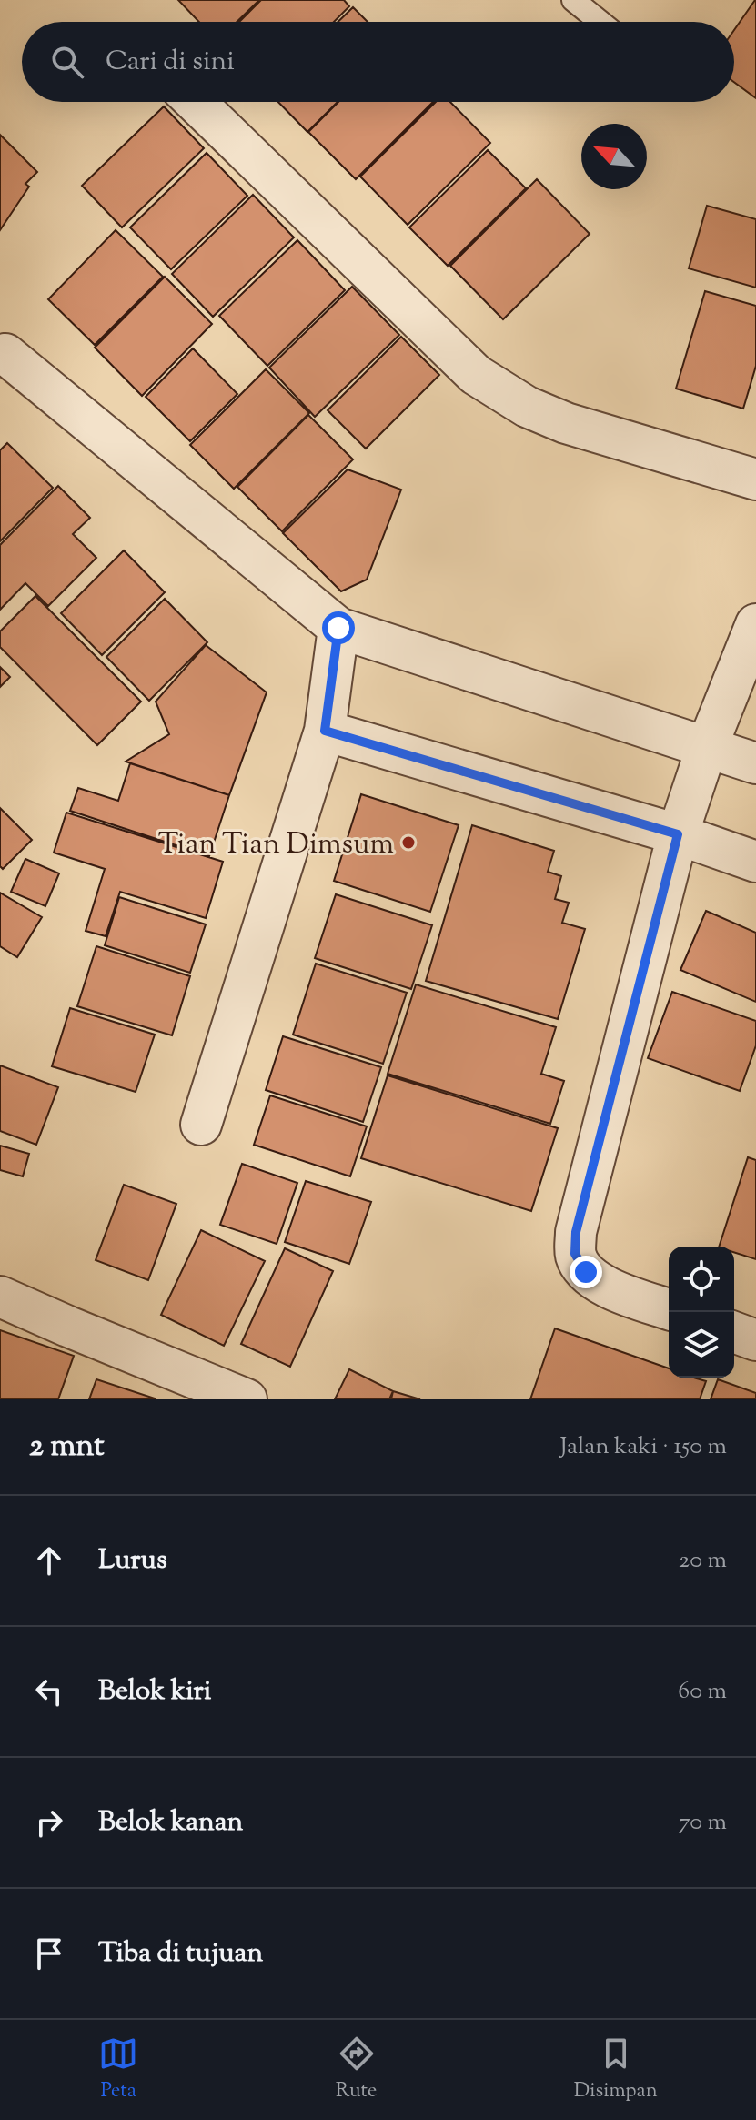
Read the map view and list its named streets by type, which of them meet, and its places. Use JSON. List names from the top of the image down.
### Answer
{
  "places": ["Tian Tian Dimsum"],
  "north": "top left",
  "page": {
    "search": "Cari di sini",
    "heading": ["2 mnt", "Jalan kaki · 150 m"],
    "list": [
      ["Lurus", "20 m"],
      ["Belok kiri", "60 m"],
      ["Belok kanan", "70 m"],
      "Tiba di tujuan"
    ],
    "nav": ["Peta", "Rute", "Disimpan"]
  }
}
